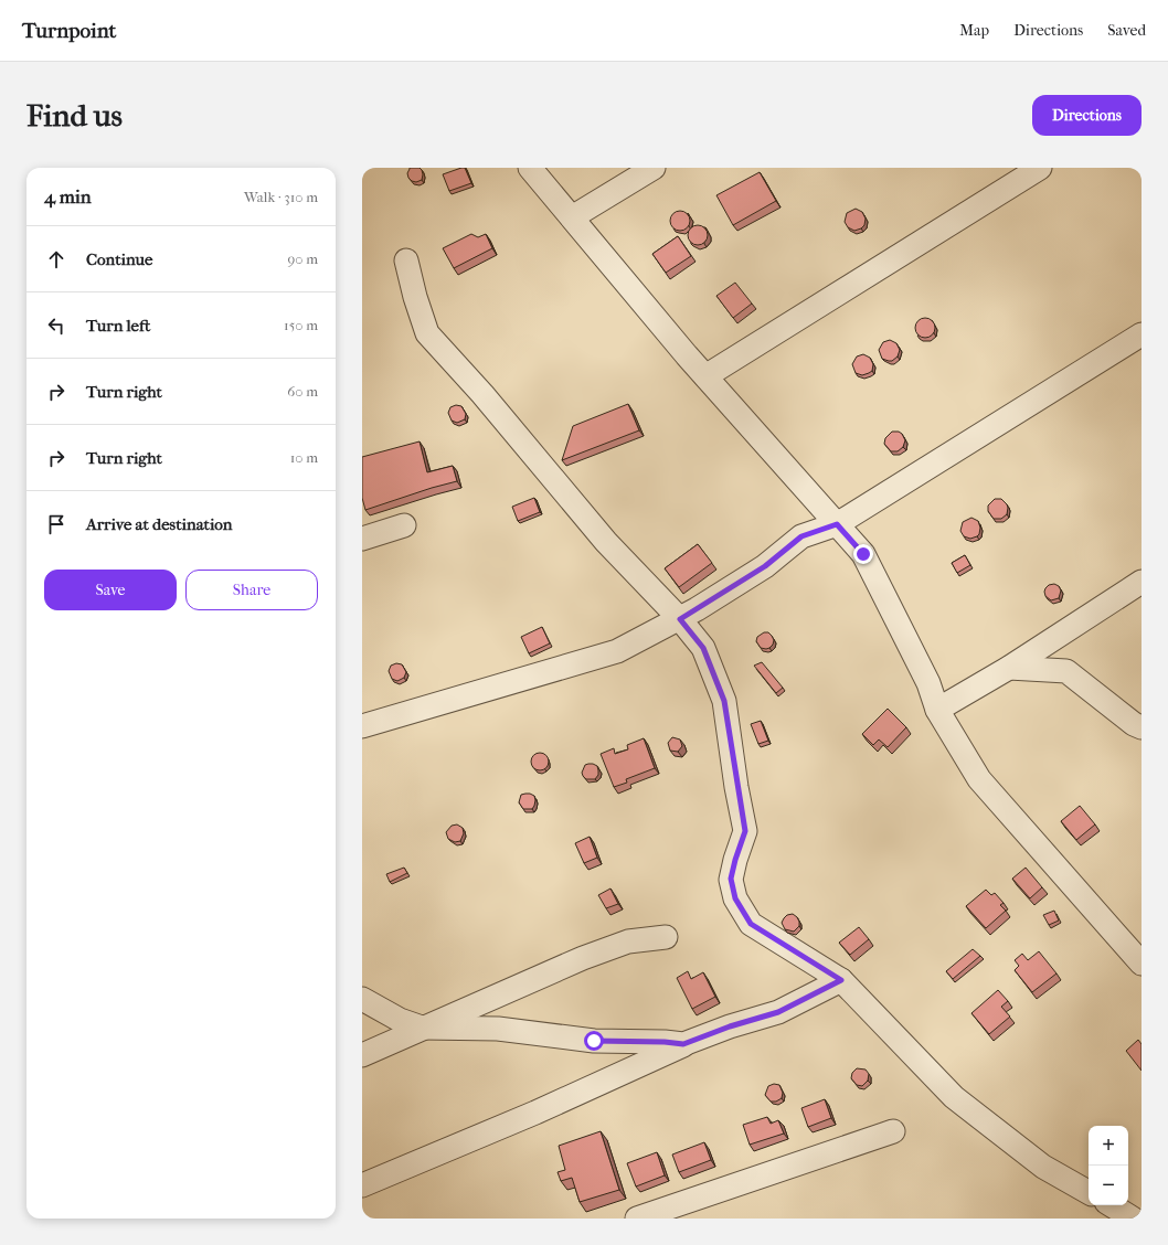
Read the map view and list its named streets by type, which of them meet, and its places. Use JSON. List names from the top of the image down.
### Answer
{
  "page": {
    "header": "Turnpoint",
    "nav": ["Map", "Directions", "Saved"],
    "buttons": [
      "Directions",
      ["Save", "Share"]
    ],
    "title": "Find us",
    "heading": ["4 min", "Walk · 310 m"],
    "list": [
      ["Continue", "90 m"],
      ["Turn left", "150 m"],
      ["Turn right", "60 m"],
      ["Turn right", "10 m"],
      "Arrive at destination"
    ],
    "map_buttons": ["+", "−"]
  }
}
